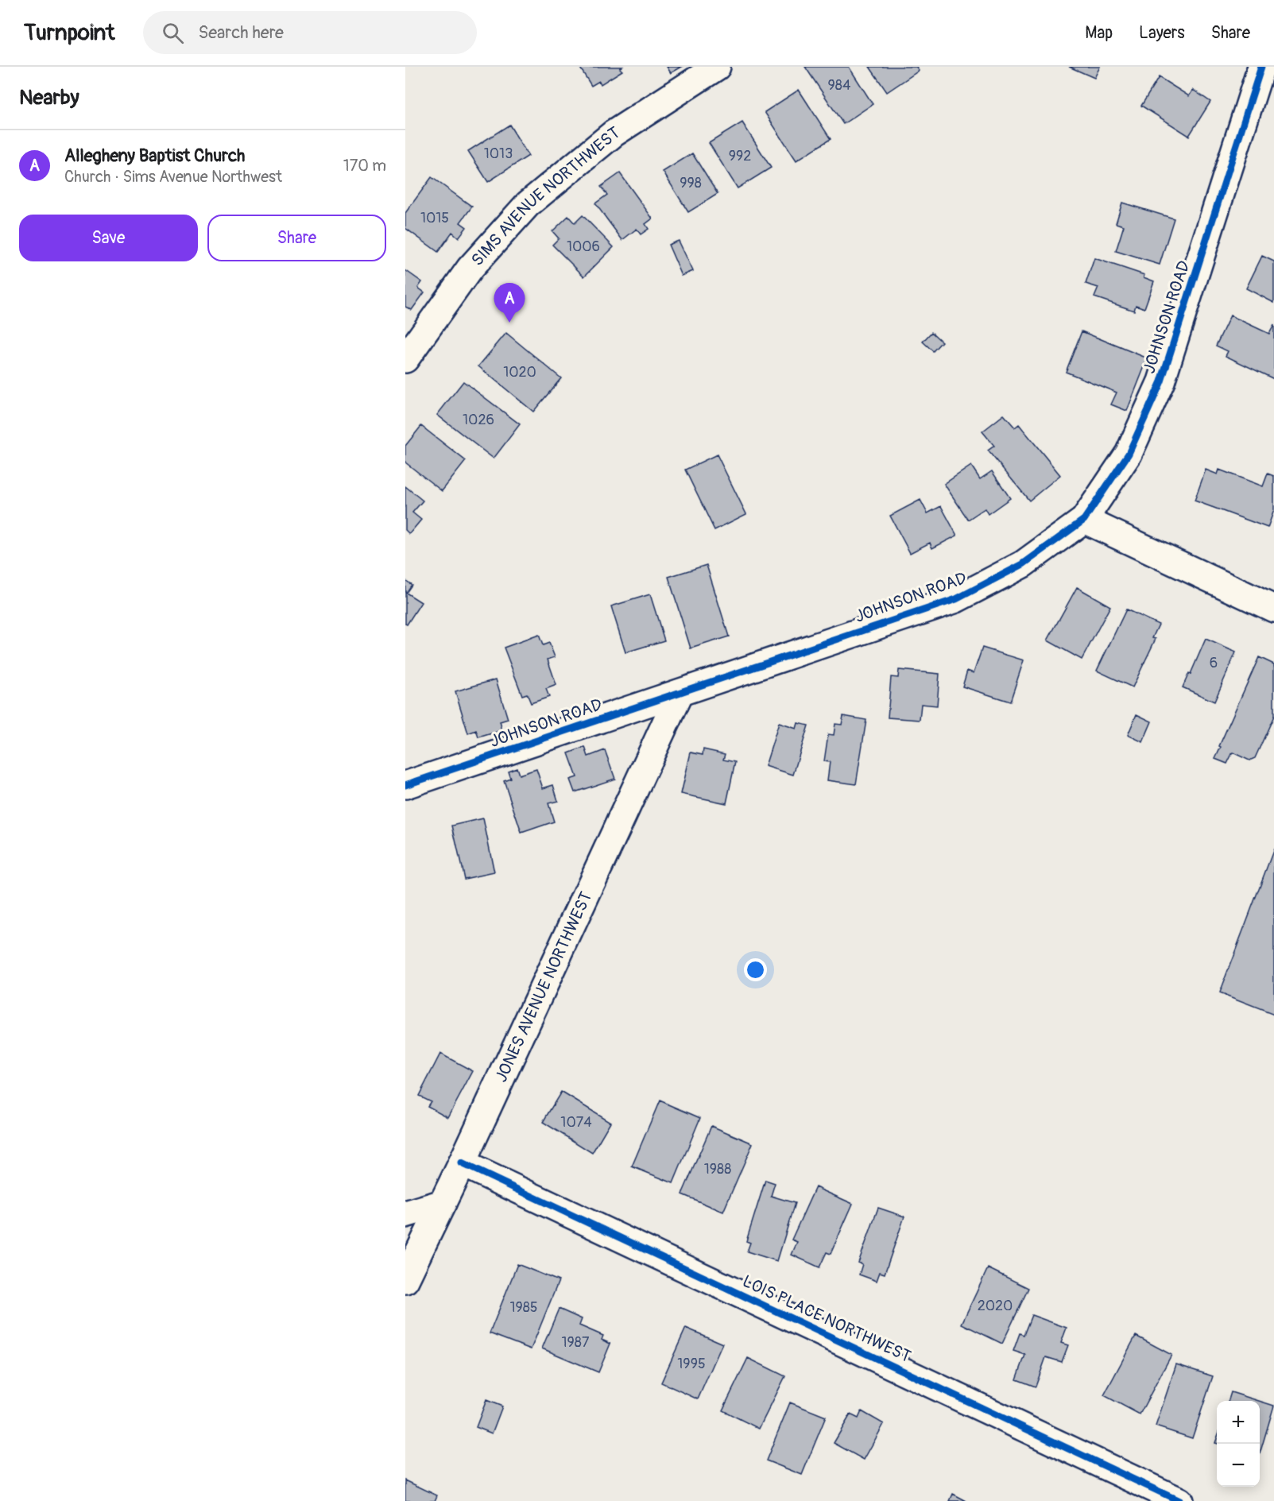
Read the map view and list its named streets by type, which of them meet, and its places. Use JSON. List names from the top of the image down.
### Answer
{
  "streets": {
    "street": [
      "SIMS AVENUE NORTHWEST",
      "JOHNSON ROAD",
      "JONES AVENUE NORTHWEST",
      "LOIS PLACE NORTHWEST"
    ]
  },
  "crossings": [
    ["JOHNSON ROAD", "JONES AVENUE NORTHWEST"],
    ["JONES AVENUE NORTHWEST", "LOIS PLACE NORTHWEST"]
  ],
  "house_numbers": [
    "984",
    "1013",
    "992",
    "998",
    "1015",
    "1006",
    "1020",
    "1026",
    "6",
    "1074",
    "1988",
    "2020",
    "1985",
    "1987",
    "1995"
  ],
  "page": {
    "header": "Turnpoint",
    "search": "Search here",
    "nav": ["Map", "Layers", "Share"],
    "heading": "Nearby",
    "list": [
      {
        "mark": "A",
        "name": "Allegheny Baptist Church",
        "note": "Church · Sims Avenue Northwest",
        "value": "170 m"
      }
    ],
    "buttons": ["Save", "Share"],
    "pins": "A",
    "map_buttons": ["+", "−"]
  }
}
